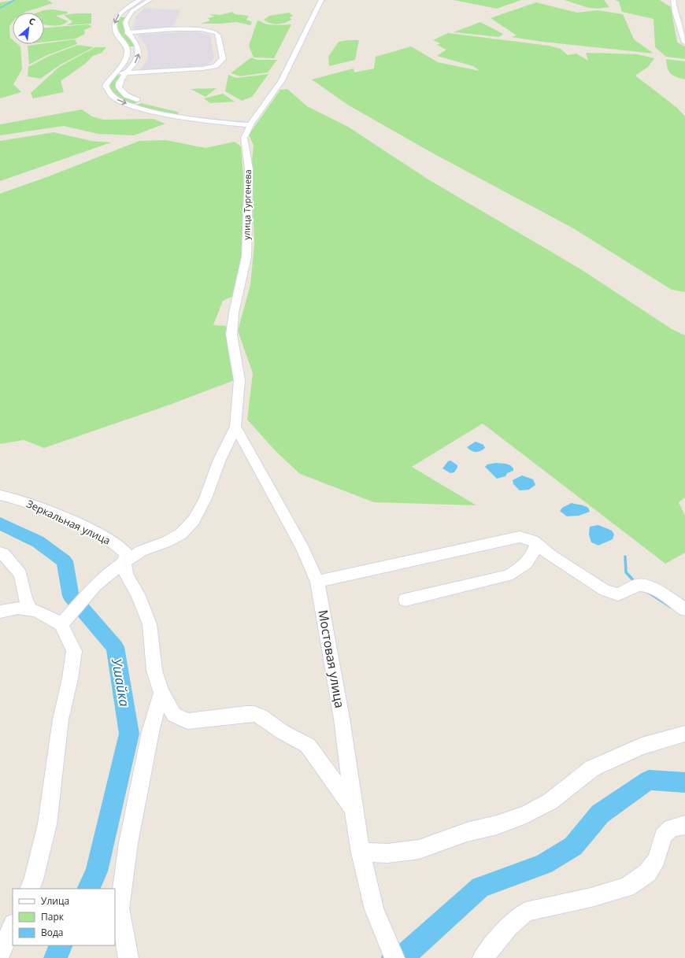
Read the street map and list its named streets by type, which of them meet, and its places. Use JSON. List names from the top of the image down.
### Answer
{
  "streets": {
    "street": ["улица Тургенева", "Зеркальная улица", "Мостовая улица"]
  },
  "crossings": [
    ["улица Тургенева", "Мостовая улица"]
  ],
  "water": ["Ушайка"],
  "legend": ["Улица", "Парк", "Вода"],
  "north": "top right"
}
